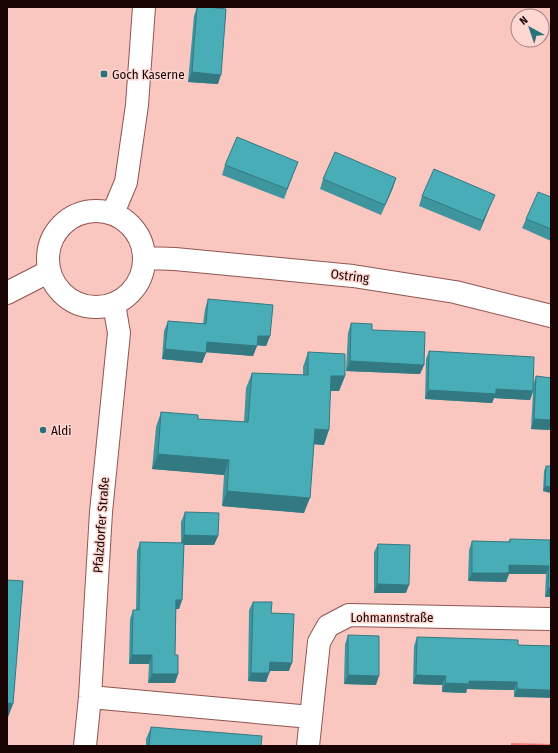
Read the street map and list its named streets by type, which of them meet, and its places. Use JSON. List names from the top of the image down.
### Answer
{
  "streets": {
    "street": ["Ostring", "Pfalzdorfer Straße", "Lohmannstraße"]
  },
  "crossings": [
    ["Ostring", "Pfalzdorfer Straße"]
  ],
  "places": {
    "transit": ["Goch Kaserne"],
    "other": ["Aldi"]
  },
  "north": "top left"
}
